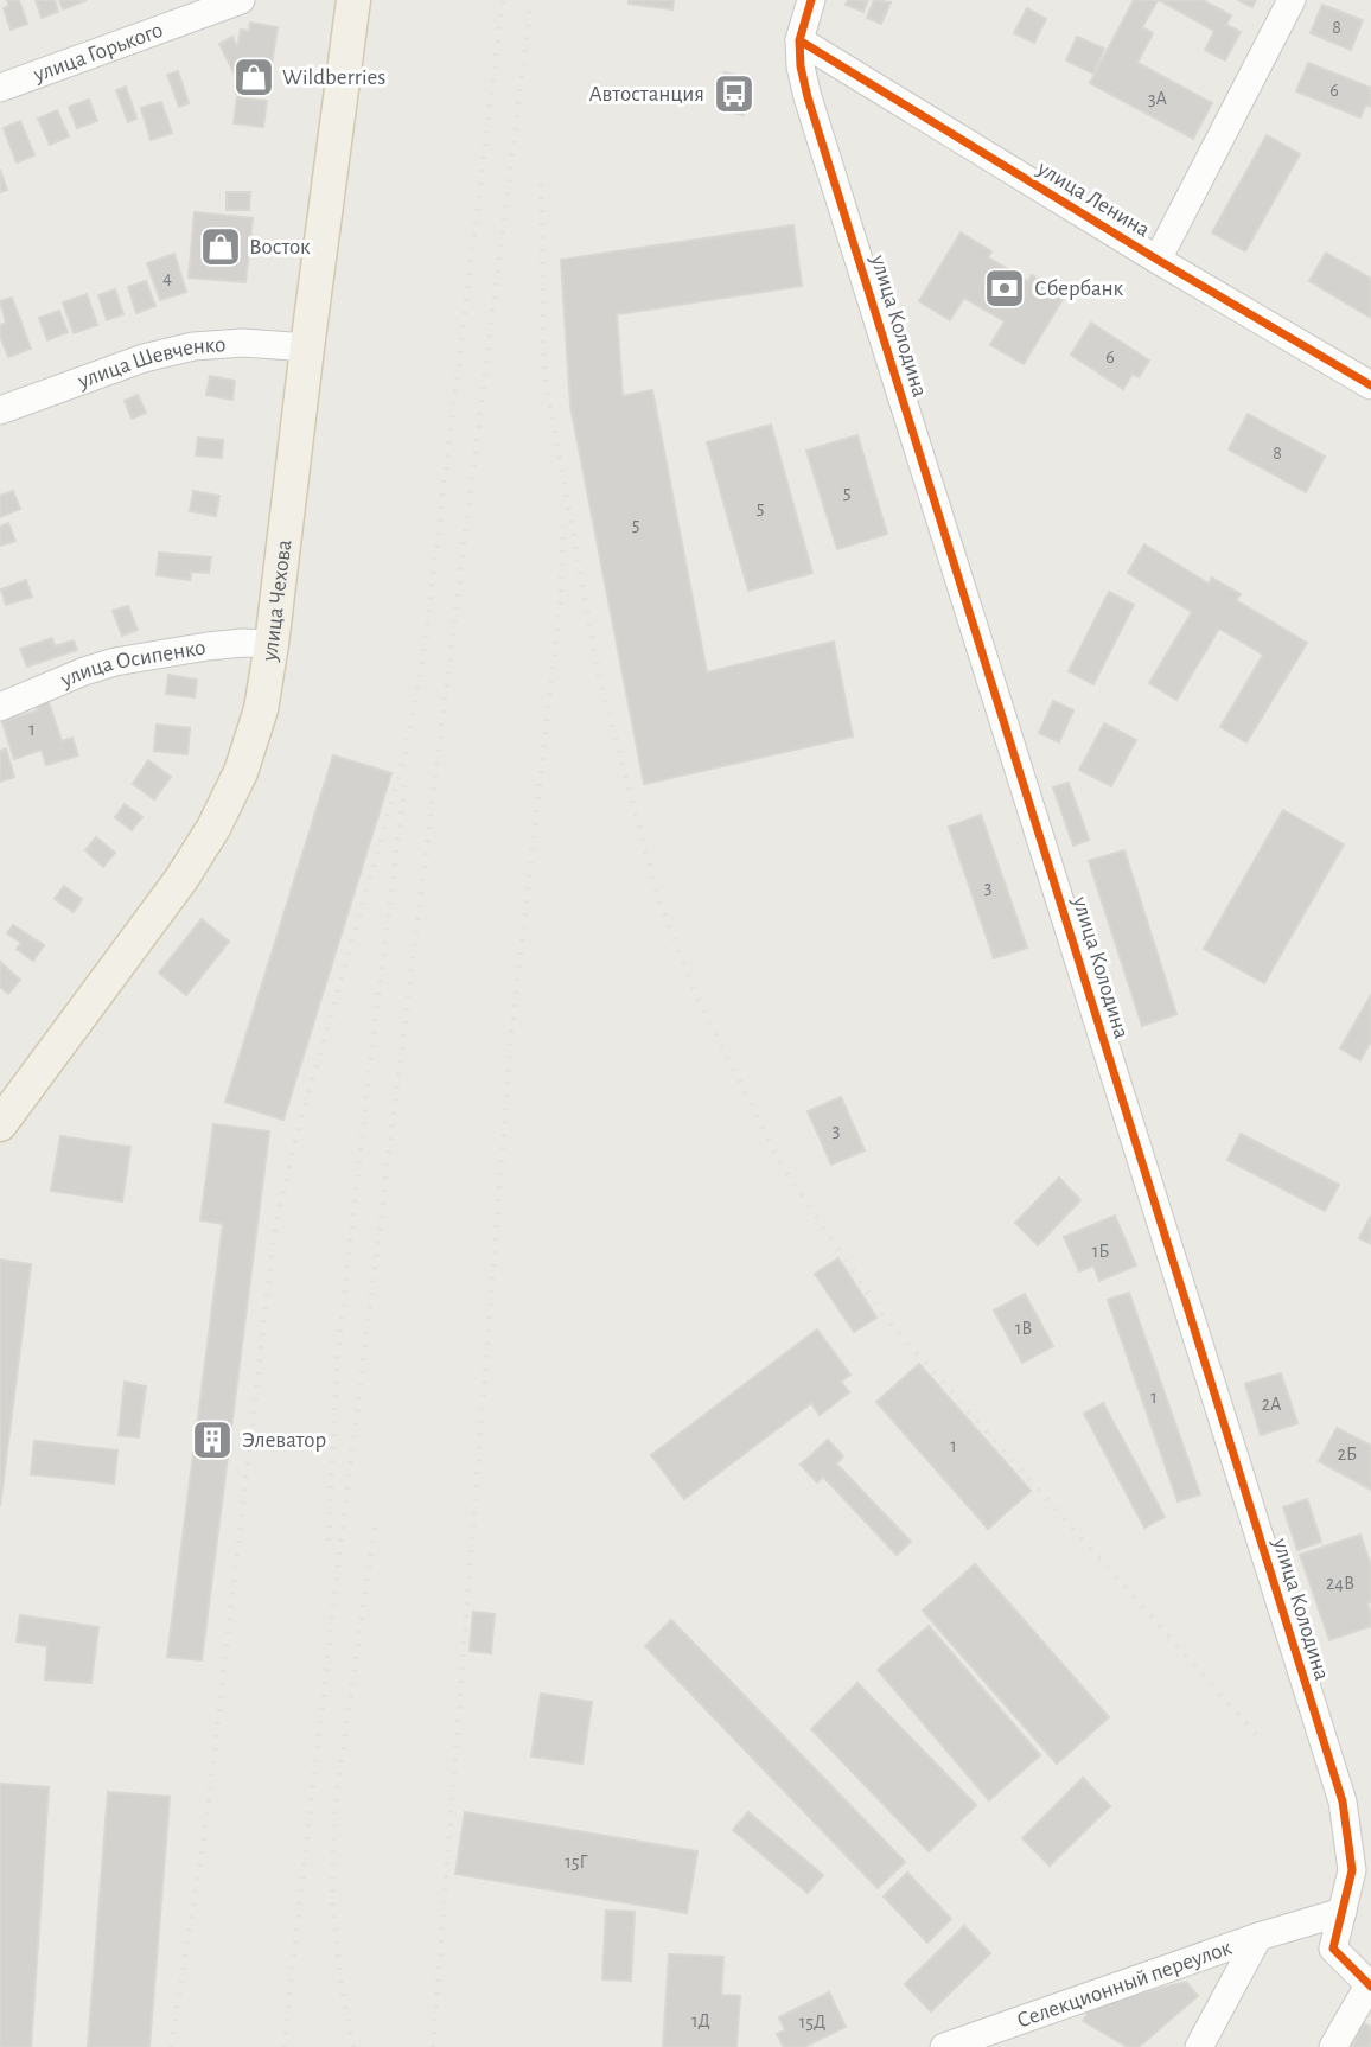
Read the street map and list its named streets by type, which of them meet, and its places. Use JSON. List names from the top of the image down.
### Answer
{
  "streets": {
    "main road": ["улица Чехова"],
    "street": [
      "улица Горького",
      "улица Ленина",
      "улица Колодина",
      "улица Шевченко",
      "улица Осипенко",
      "Селекционный переулок"
    ]
  },
  "crossings": [
    ["улица Ленина", "улица Колодина"],
    ["улица Колодина", "Селекционный переулок"],
    ["улица Шевченко", "улица Чехова"],
    ["улица Чехова", "улица Осипенко"]
  ],
  "places": {
    "shop": ["Wildberries", "Восток"],
    "bus stop": ["Автостанция"],
    "bank": ["Сбербанк"],
    "building": ["Элеватор"]
  },
  "house_numbers": [
    "8",
    "6",
    "3А",
    "4",
    "6",
    "8",
    "5",
    "5",
    "5",
    "1",
    "3",
    "3",
    "1Б",
    "1В",
    "1",
    "2А",
    "1",
    "2Б",
    "24В",
    "15Г",
    "1Д",
    "15Д"
  ]
}
